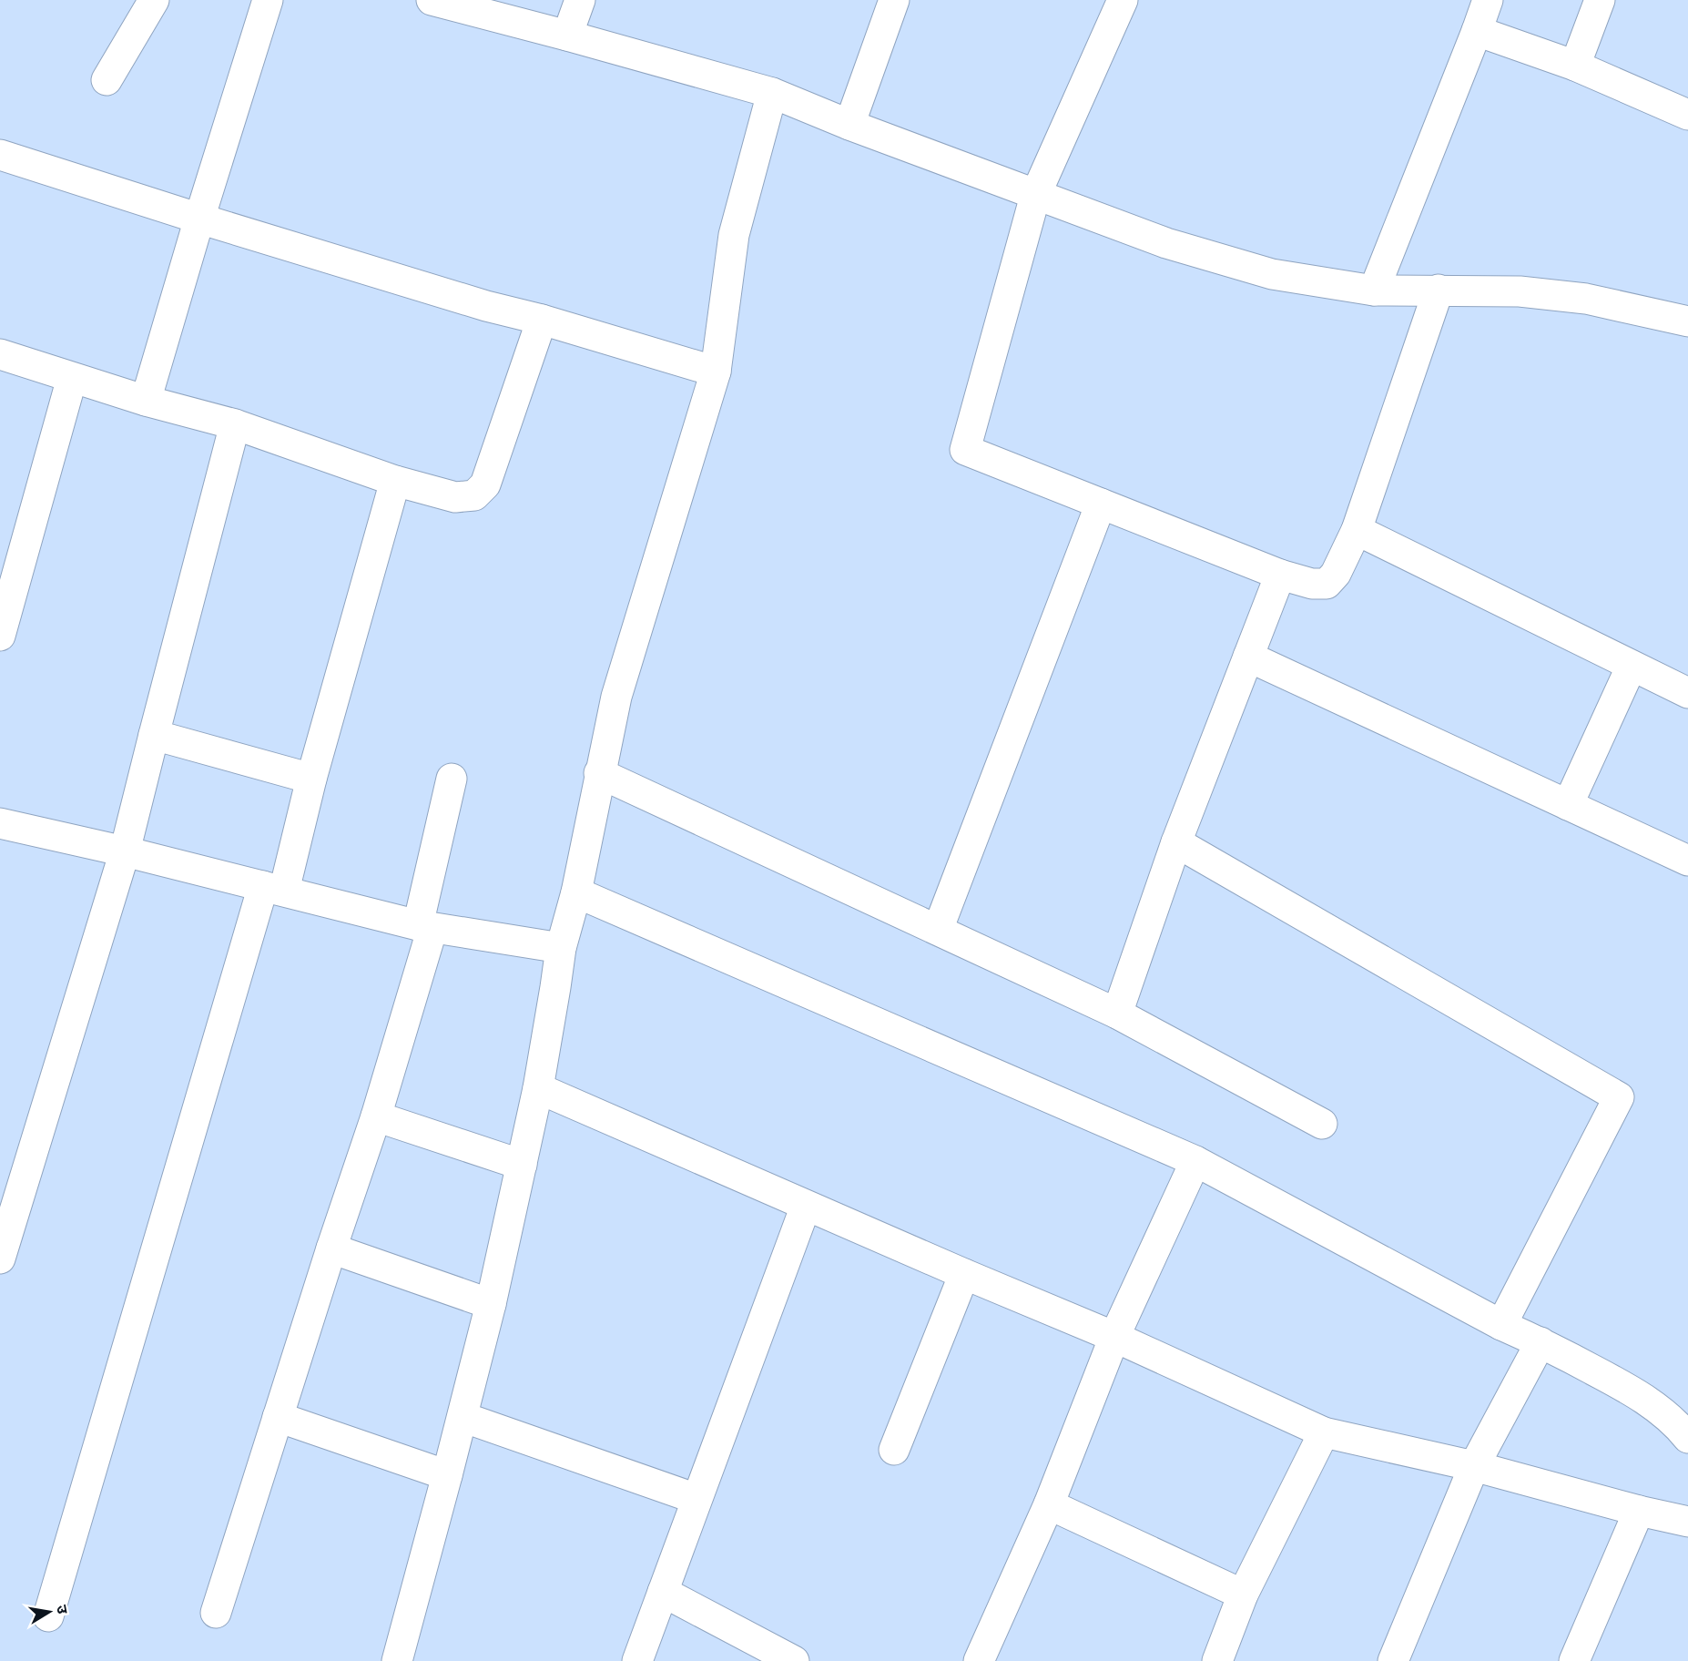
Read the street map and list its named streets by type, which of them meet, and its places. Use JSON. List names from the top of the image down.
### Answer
{
  "north": "right"
}
